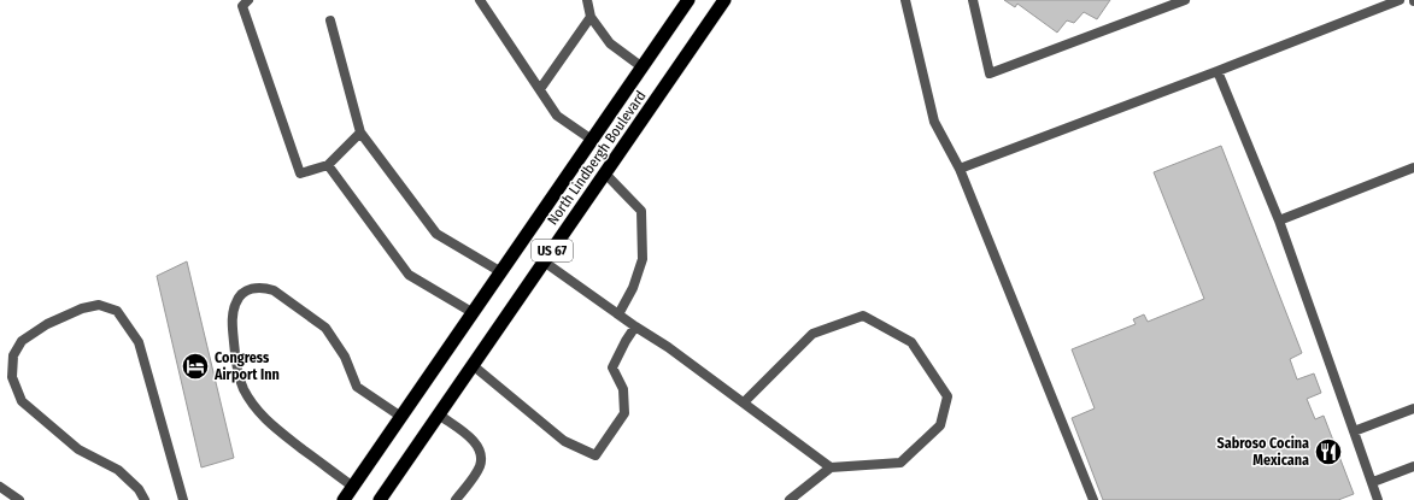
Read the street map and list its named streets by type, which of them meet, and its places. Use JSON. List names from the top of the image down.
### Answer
{
  "streets": {
    "highway": ["North Lindbergh Boulevard", "US 67"]
  },
  "places": {
    "hotel": ["Congress Airport Inn"],
    "restaurant": ["Sabroso Cocina Mexicana"]
  }
}
